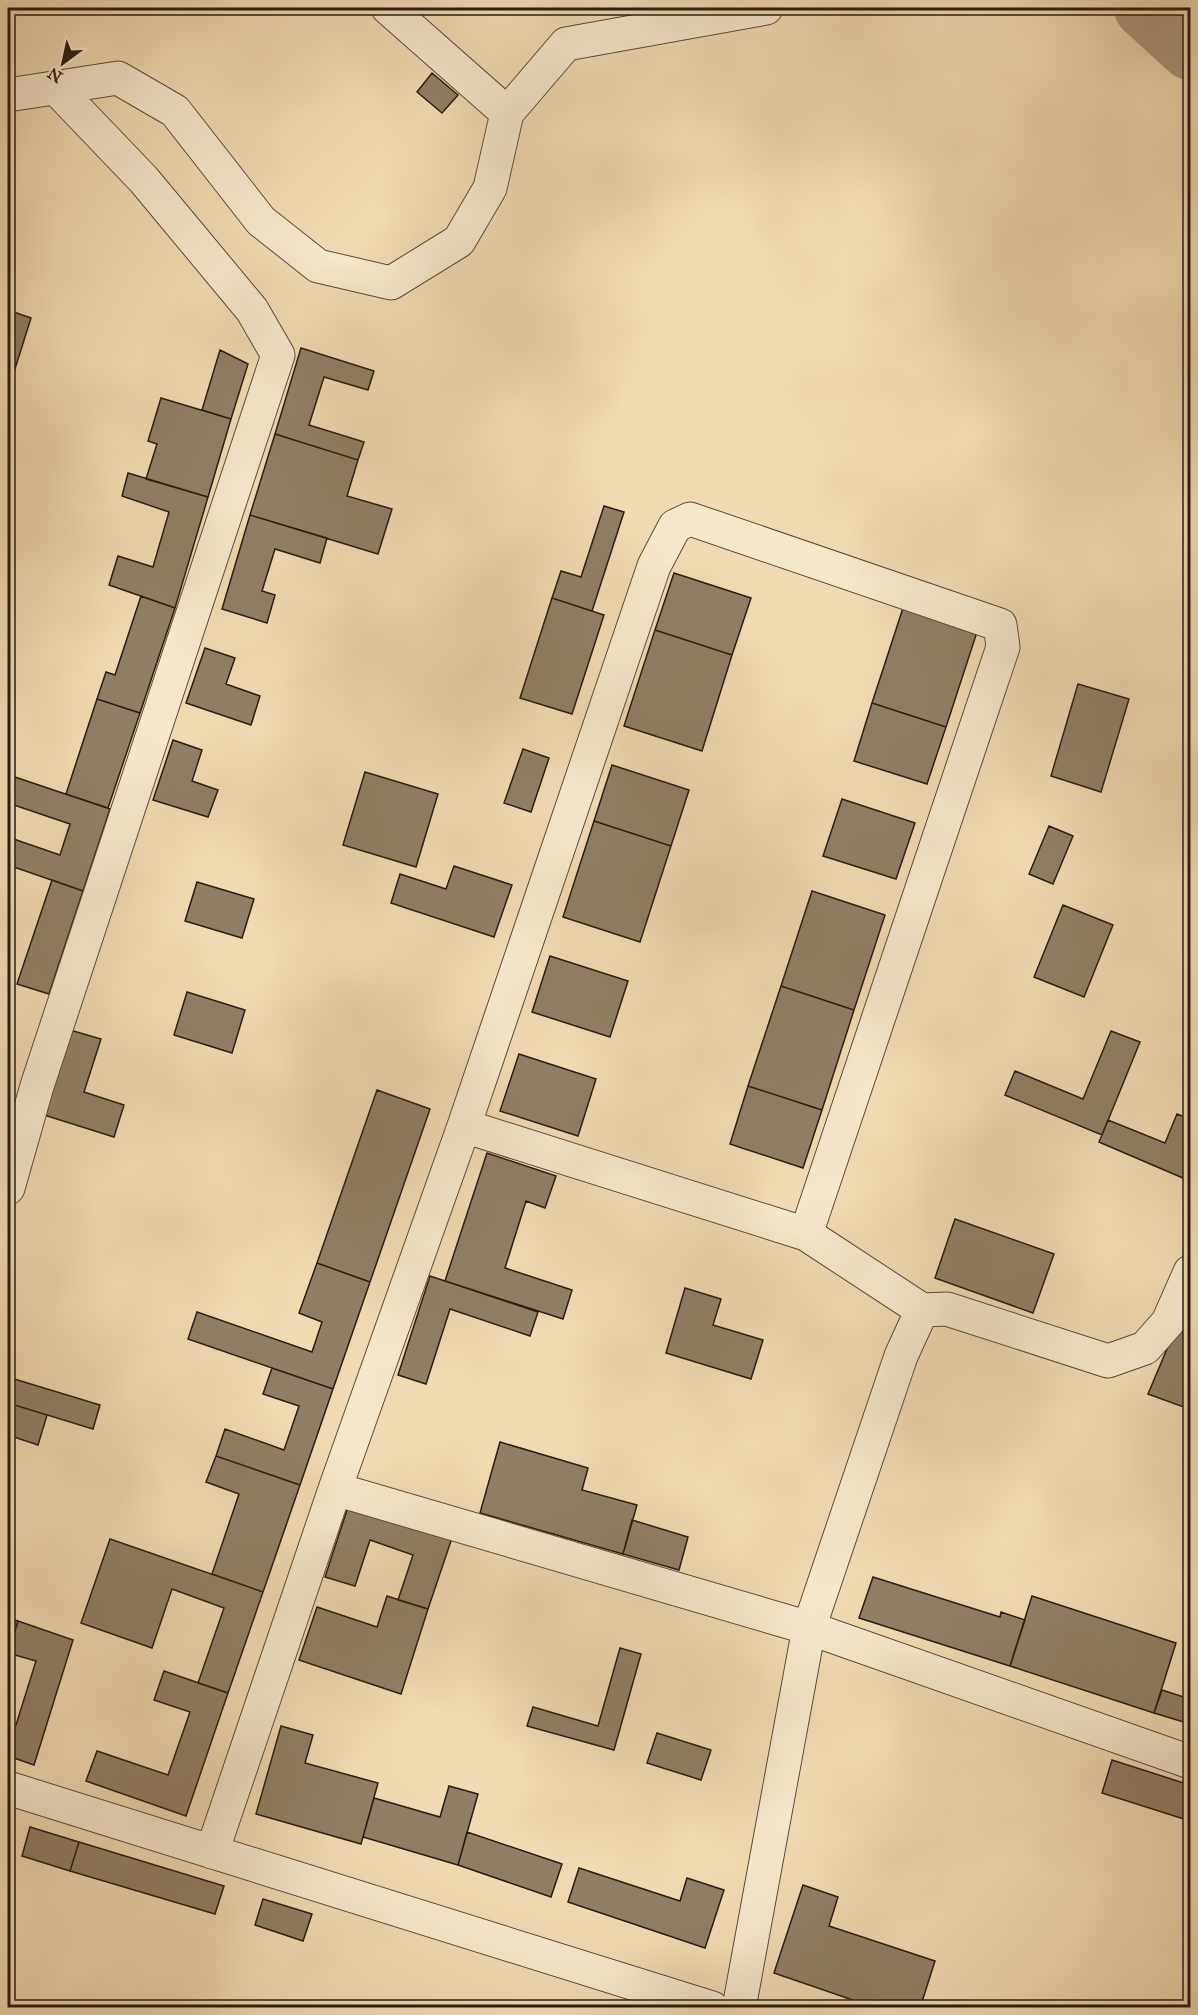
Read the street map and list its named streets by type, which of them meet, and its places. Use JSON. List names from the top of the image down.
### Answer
{
  "north": "bottom left"
}
